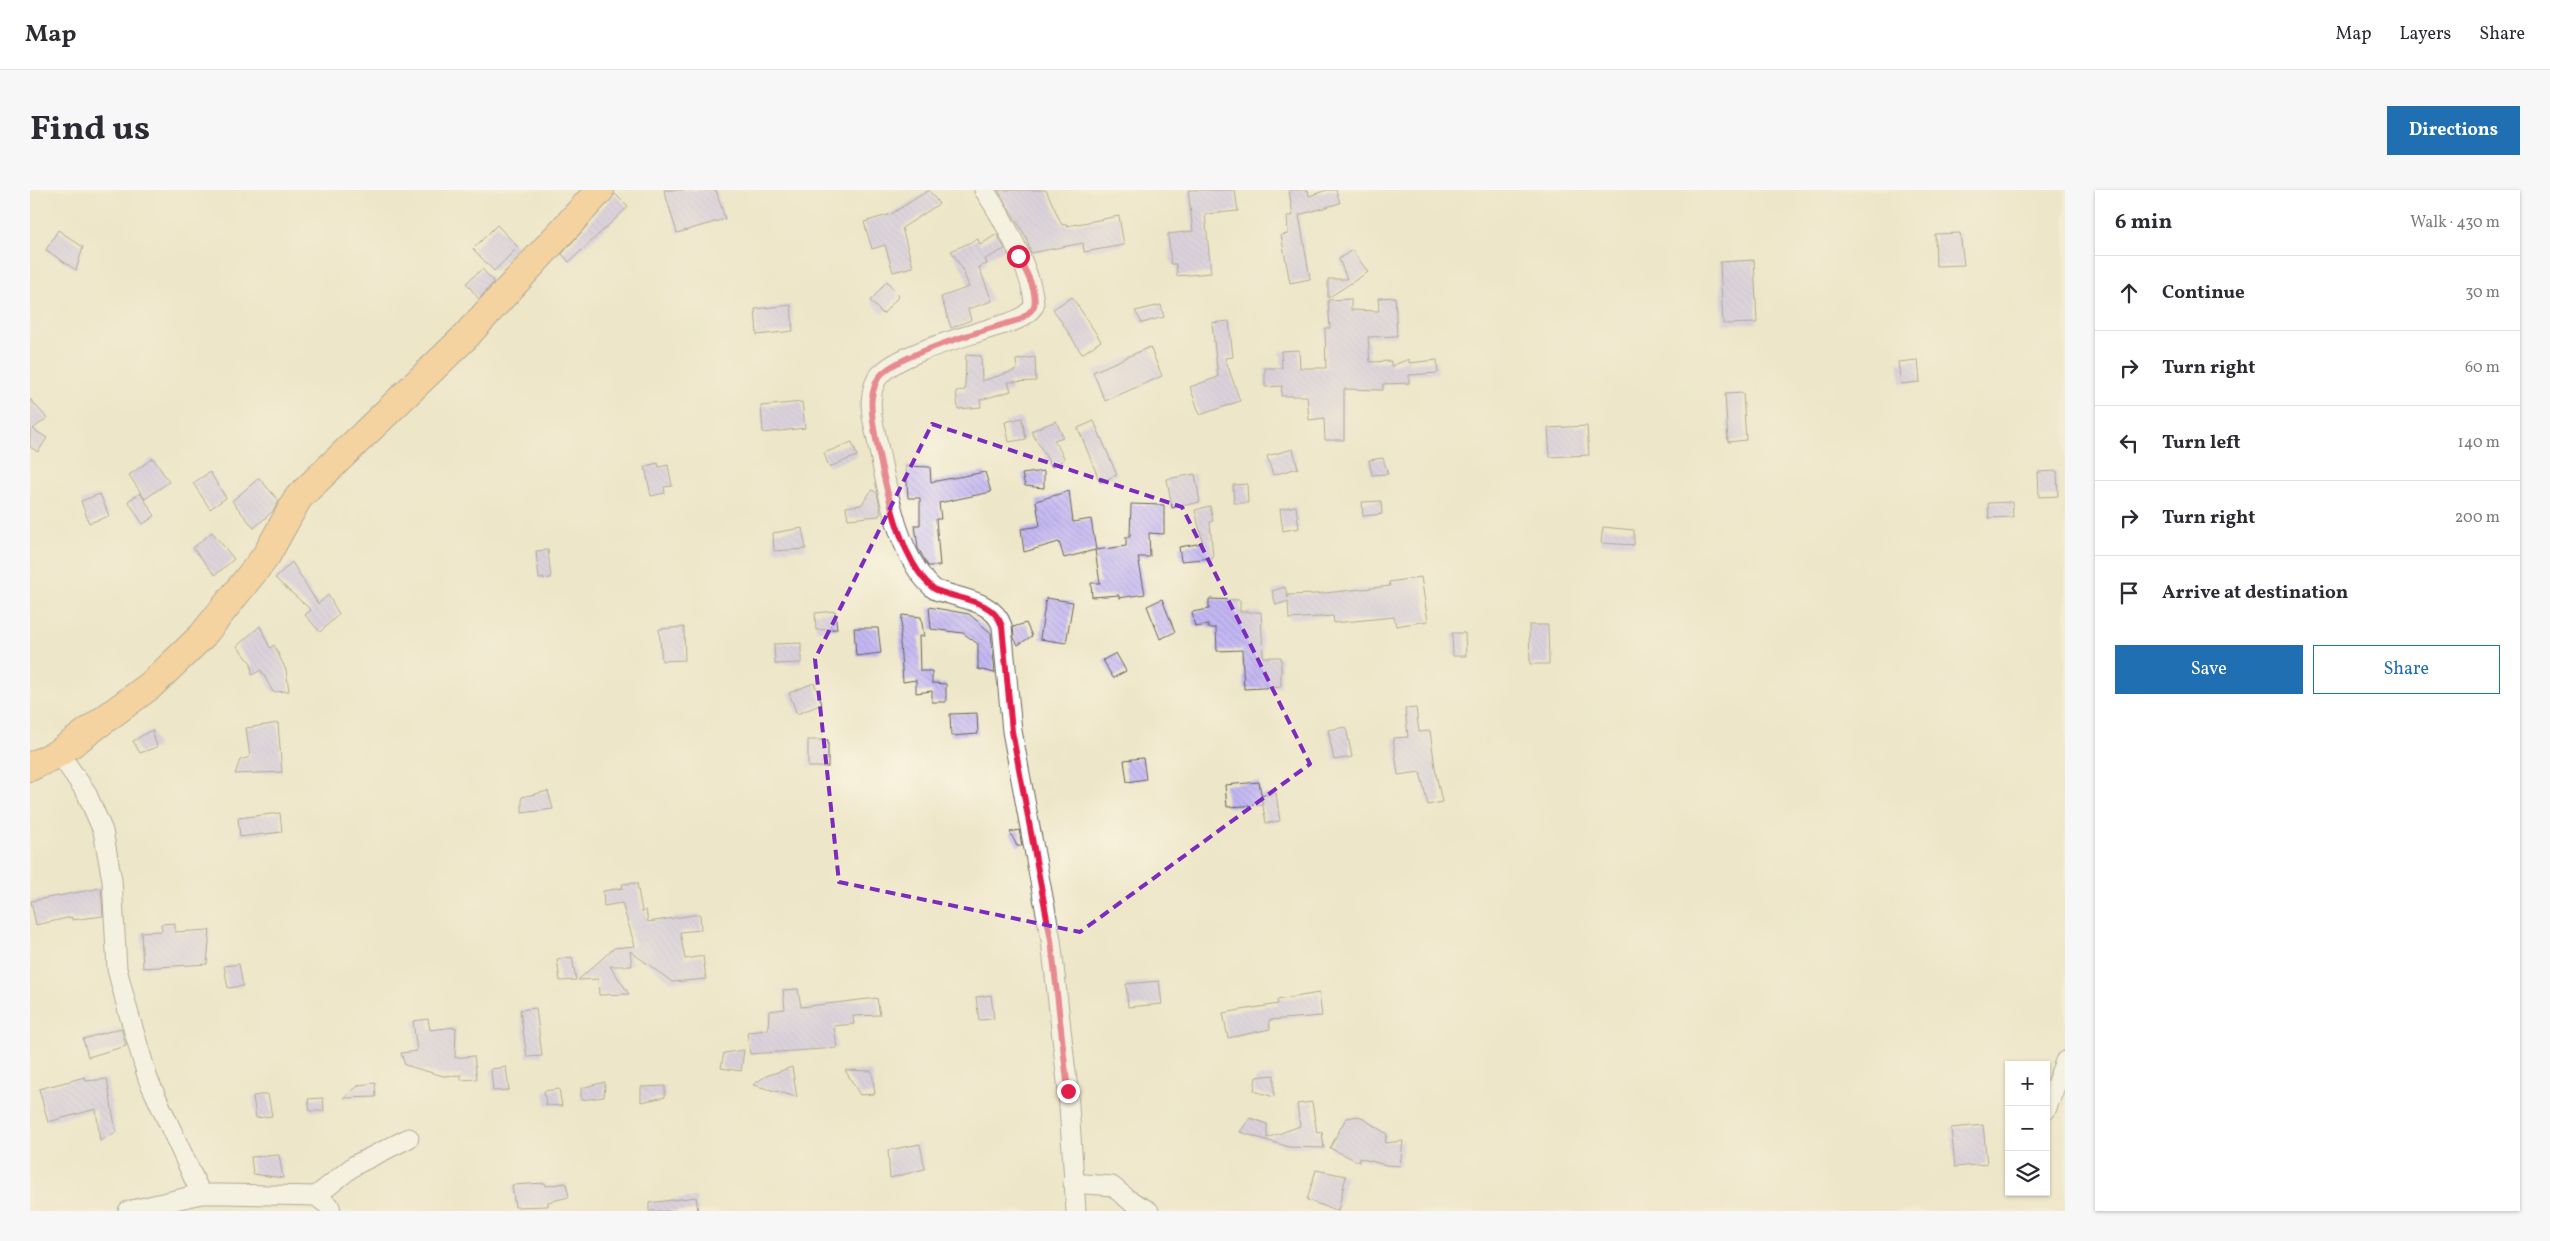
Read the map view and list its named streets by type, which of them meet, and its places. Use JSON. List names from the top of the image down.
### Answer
{
  "page": {
    "header": "Map",
    "nav": ["Map", "Layers", "Share"],
    "title": "Find us",
    "buttons": [
      "Directions",
      ["Save", "Share"]
    ],
    "heading": ["6 min", "Walk · 430 m"],
    "list": [
      ["Continue", "30 m"],
      ["Turn right", "60 m"],
      ["Turn left", "140 m"],
      ["Turn right", "200 m"],
      "Arrive at destination"
    ],
    "map_buttons": ["+", "−"]
  }
}
